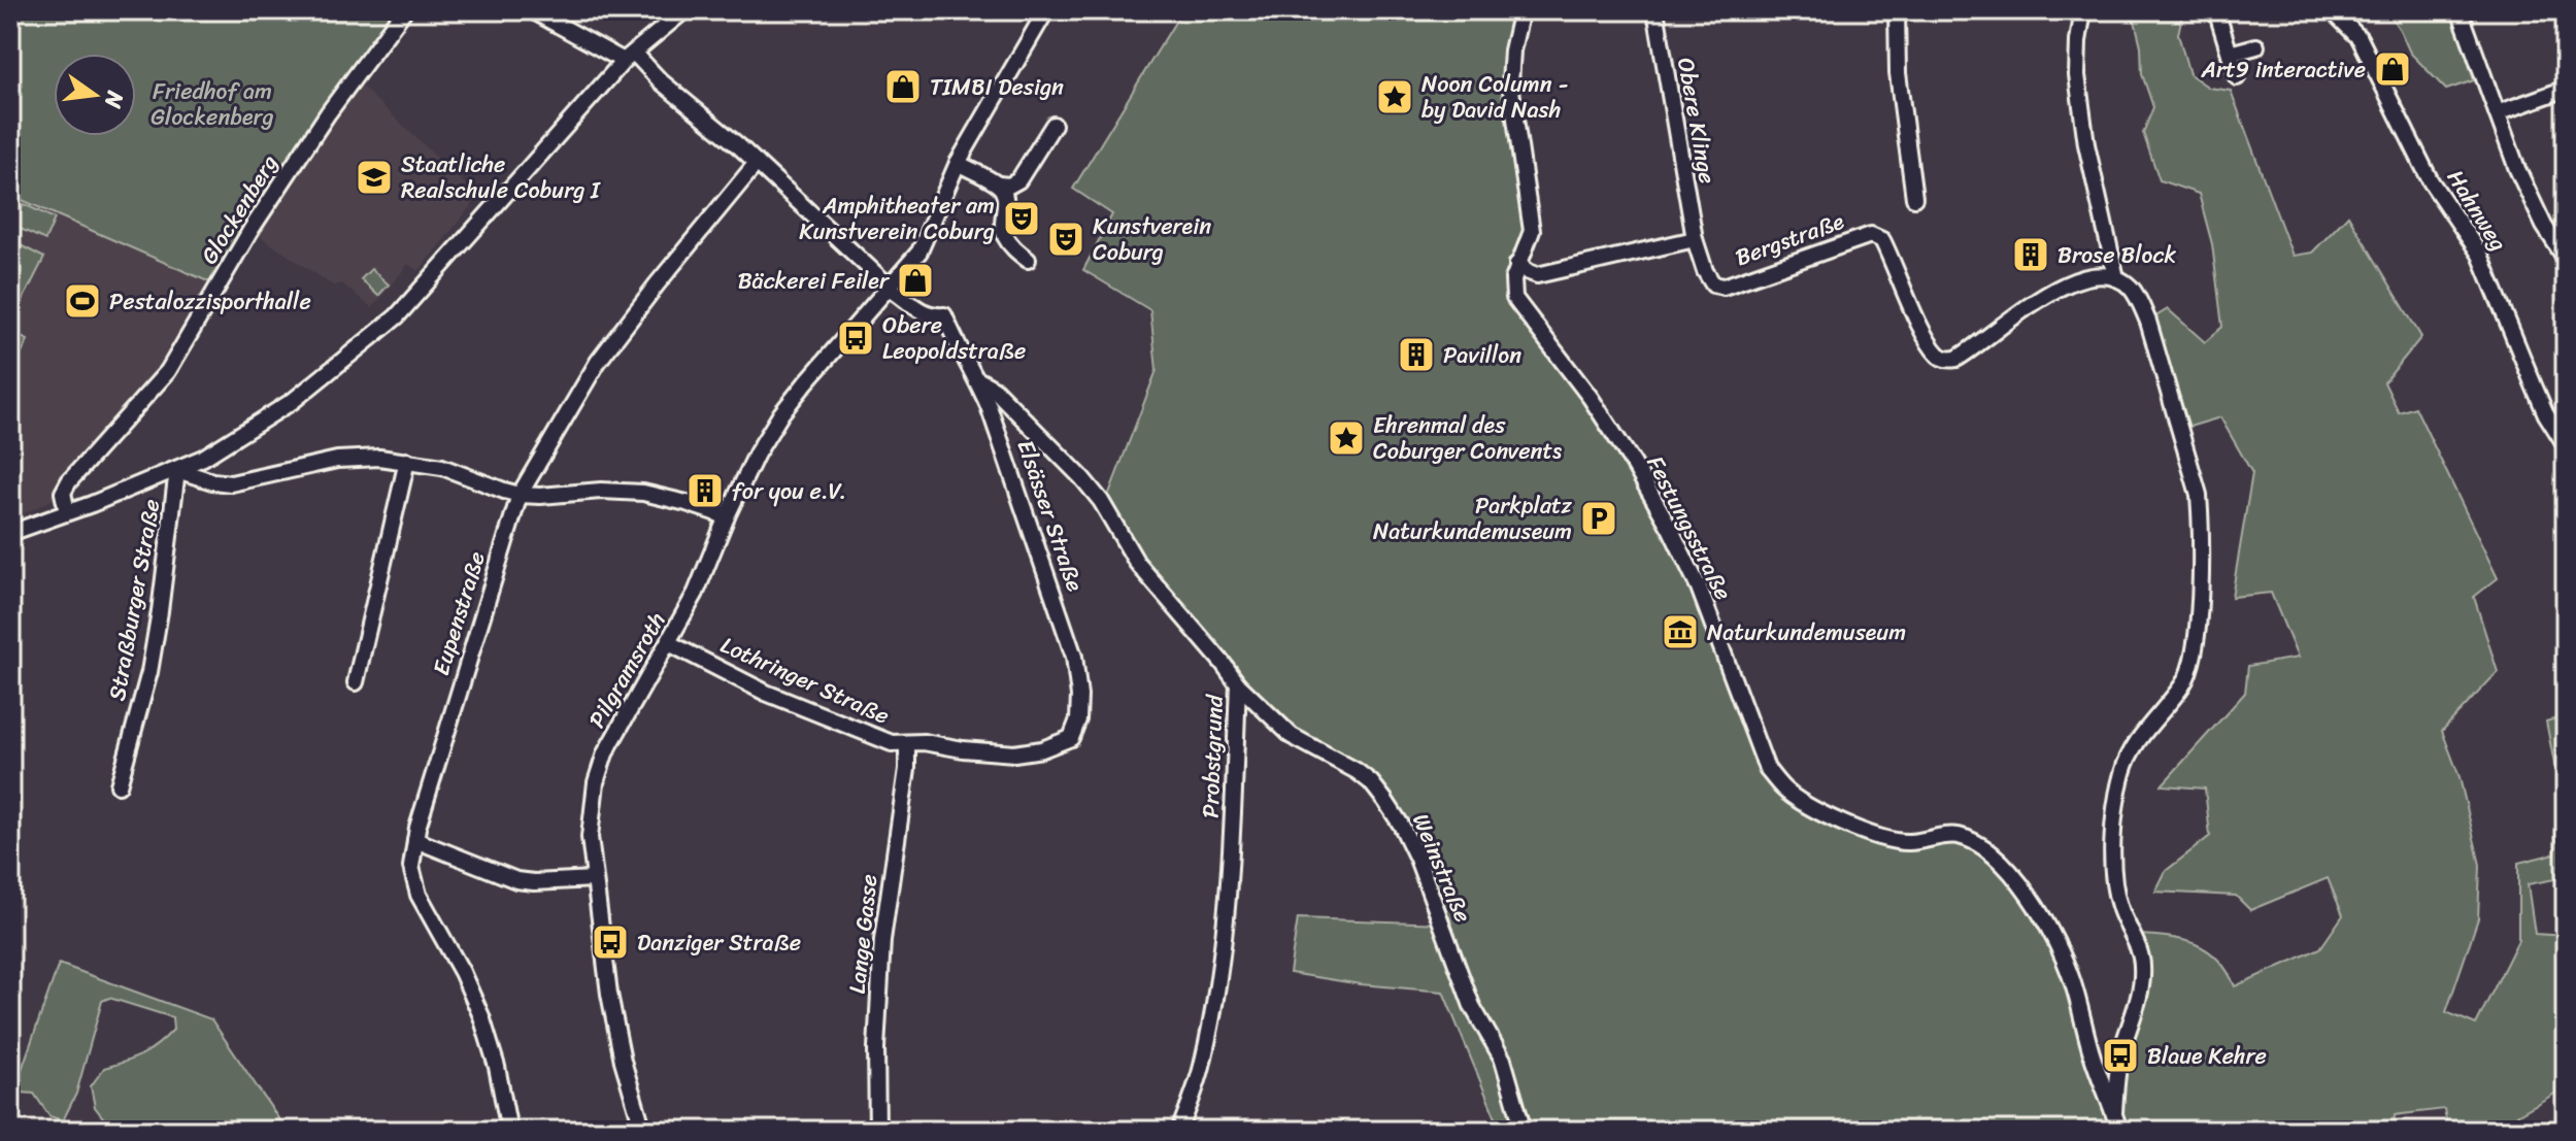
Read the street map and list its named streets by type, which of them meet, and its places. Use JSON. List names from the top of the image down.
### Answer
{
  "streets": {
    "street": [
      "Obere Klinge",
      "Glockenberg",
      "Hahnweg",
      "Bergstraße",
      "Elsässer Straße",
      "Festungsstraße",
      "Straßburger Straße",
      "Eupenstraße",
      "Pilgramsroth",
      "Lothringer Straße",
      "Probstgrund",
      "Weinstraße",
      "Lange Gasse"
    ]
  },
  "crossings": [
    ["Obere Klinge", "Bergstraße"],
    ["Elsässer Straße", "Pilgramsroth"],
    ["Elsässer Straße", "Lothringer Straße"],
    ["Elsässer Straße", "Probstgrund"],
    ["Pilgramsroth", "Lothringer Straße"],
    ["Lothringer Straße", "Lange Gasse"],
    ["Probstgrund", "Weinstraße"]
  ],
  "parks": ["Friedhof am Glockenberg"],
  "places": {
    "shop": ["Art9 interactive", "TIMBI Design", "Bäckerei Feiler"],
    "place": ["Noon Column - by David Nash", "Ehrenmal des Coburger Convents"],
    "school or university": ["Staatliche Realschule Coburg I"],
    "theatre": ["Amphitheater am Kunstverein Coburg", "Kunstverein Coburg"],
    "building": ["Brose Block", "Pavillon", "for you e.V."],
    "sports": ["Pestalozzisporthalle"],
    "bus stop": ["Obere Leopoldstraße", "Danziger Straße", "Blaue Kehre"],
    "parking": ["Parkplatz Naturkundemuseum"],
    "museum": ["Naturkundemuseum"]
  },
  "north": "right"
}
